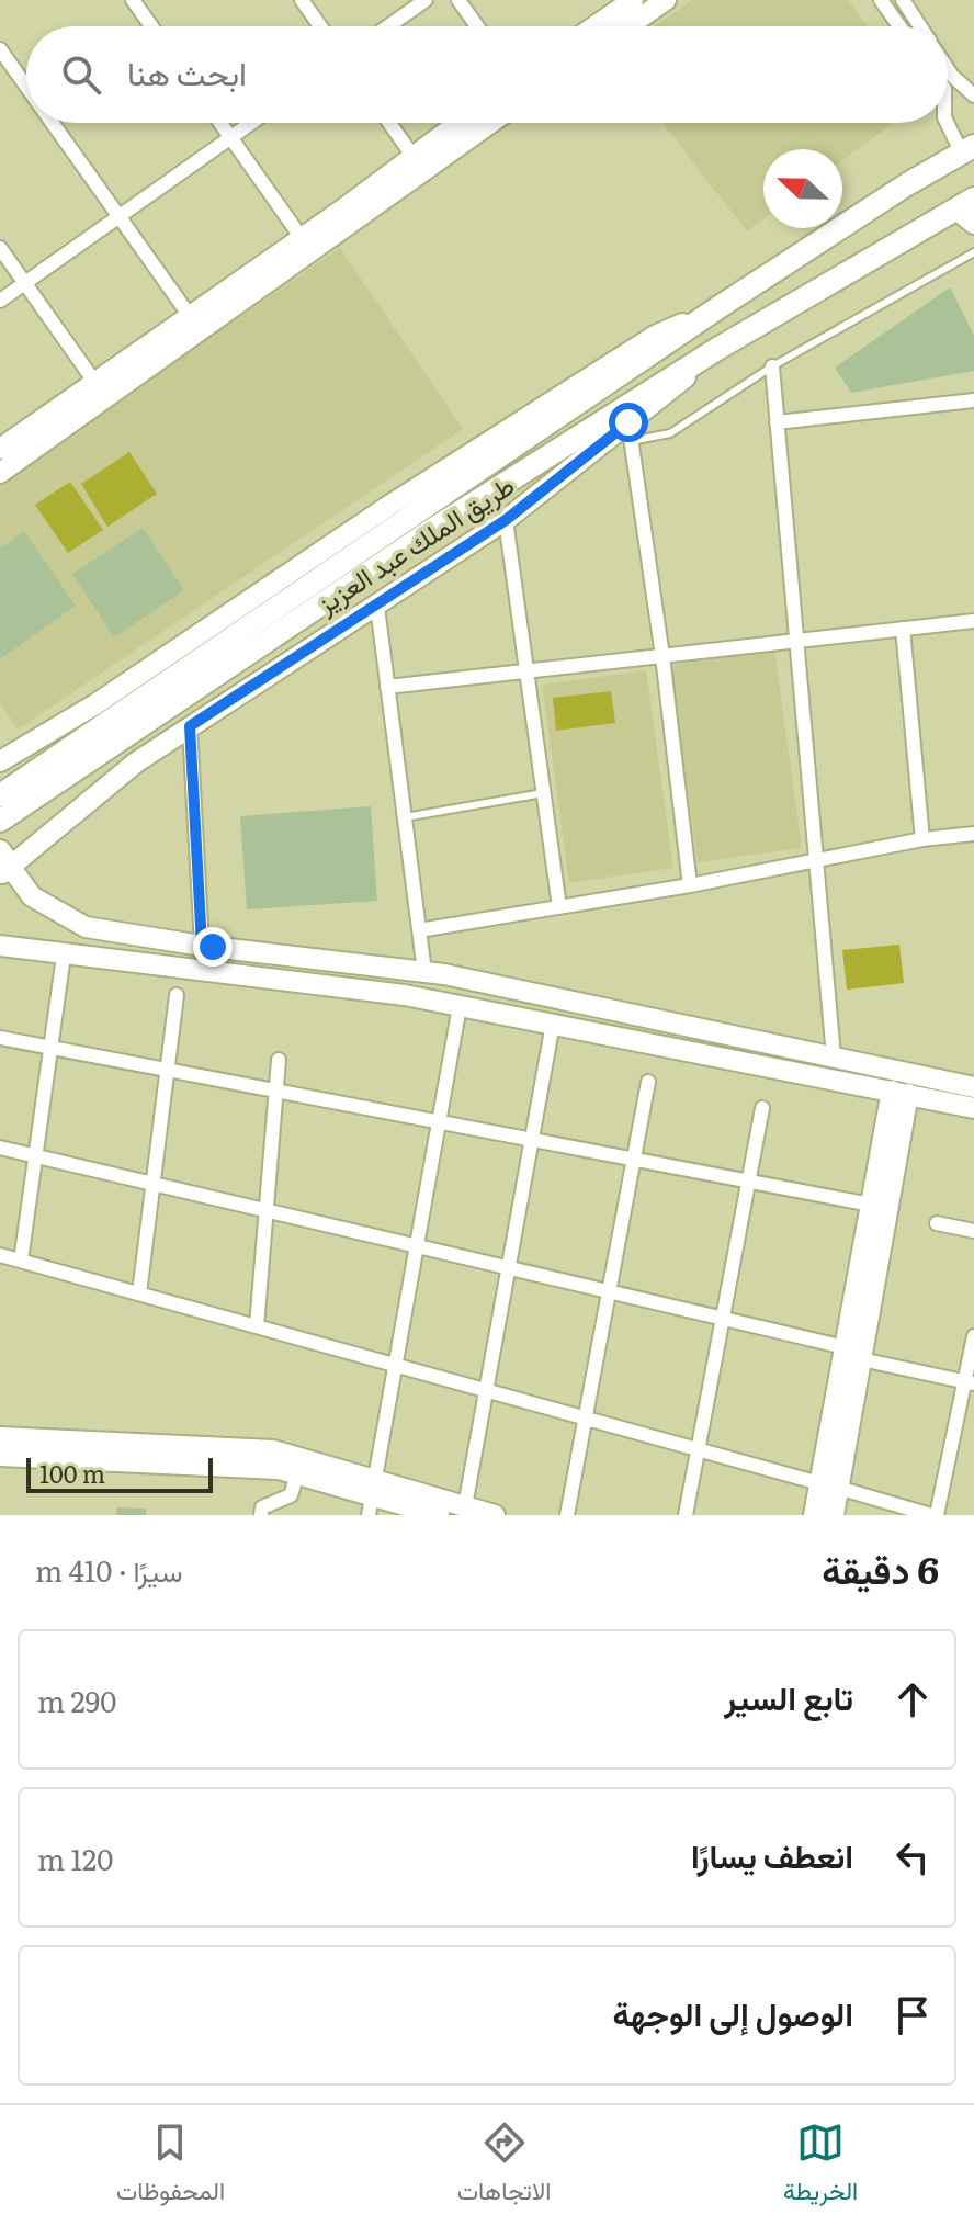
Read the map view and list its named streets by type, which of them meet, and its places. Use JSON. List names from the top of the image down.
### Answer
{
  "streets": {
    "main road": ["طريق الملك عبد العزيز"]
  },
  "scale_bar": "100 m",
  "north": "left",
  "page": {
    "search": "ابحث هنا",
    "scale": "100 m",
    "heading": ["6 دقيقة", "سيرًا · 410 m"],
    "list": [
      ["تابع السير", "290 m"],
      ["انعطف يسارًا", "120 m"],
      "الوصول إلى الوجهة"
    ],
    "nav": ["الخريطة", "الاتجاهات", "المحفوظات"]
  }
}
